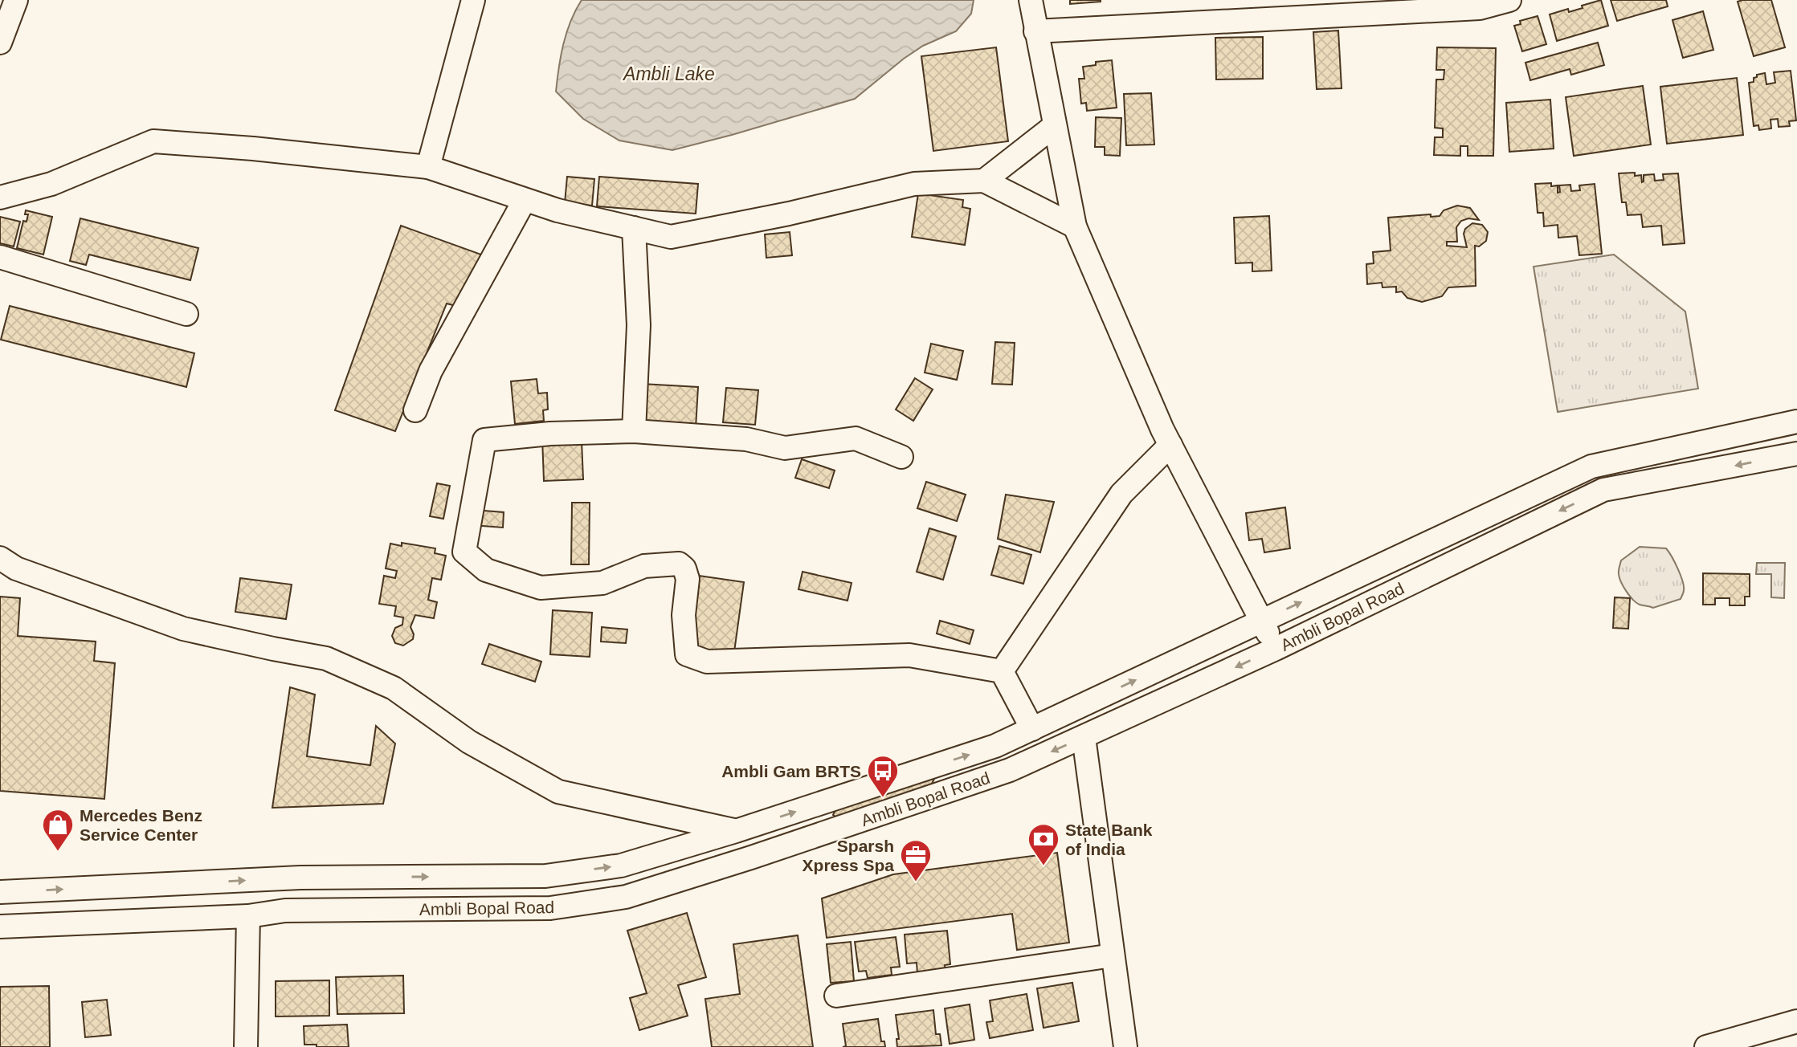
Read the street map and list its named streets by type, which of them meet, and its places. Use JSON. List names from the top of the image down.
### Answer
{
  "streets": {
    "street": ["Ambli Bopal Road"]
  },
  "water": ["Ambli Lake"],
  "places": {
    "bus stop": ["Ambli Gam BRTS"],
    "shop": ["Mercedes Benz Service Center"],
    "bank": ["State Bank of India"],
    "office": ["Sparsh Xpress Spa"]
  }
}
